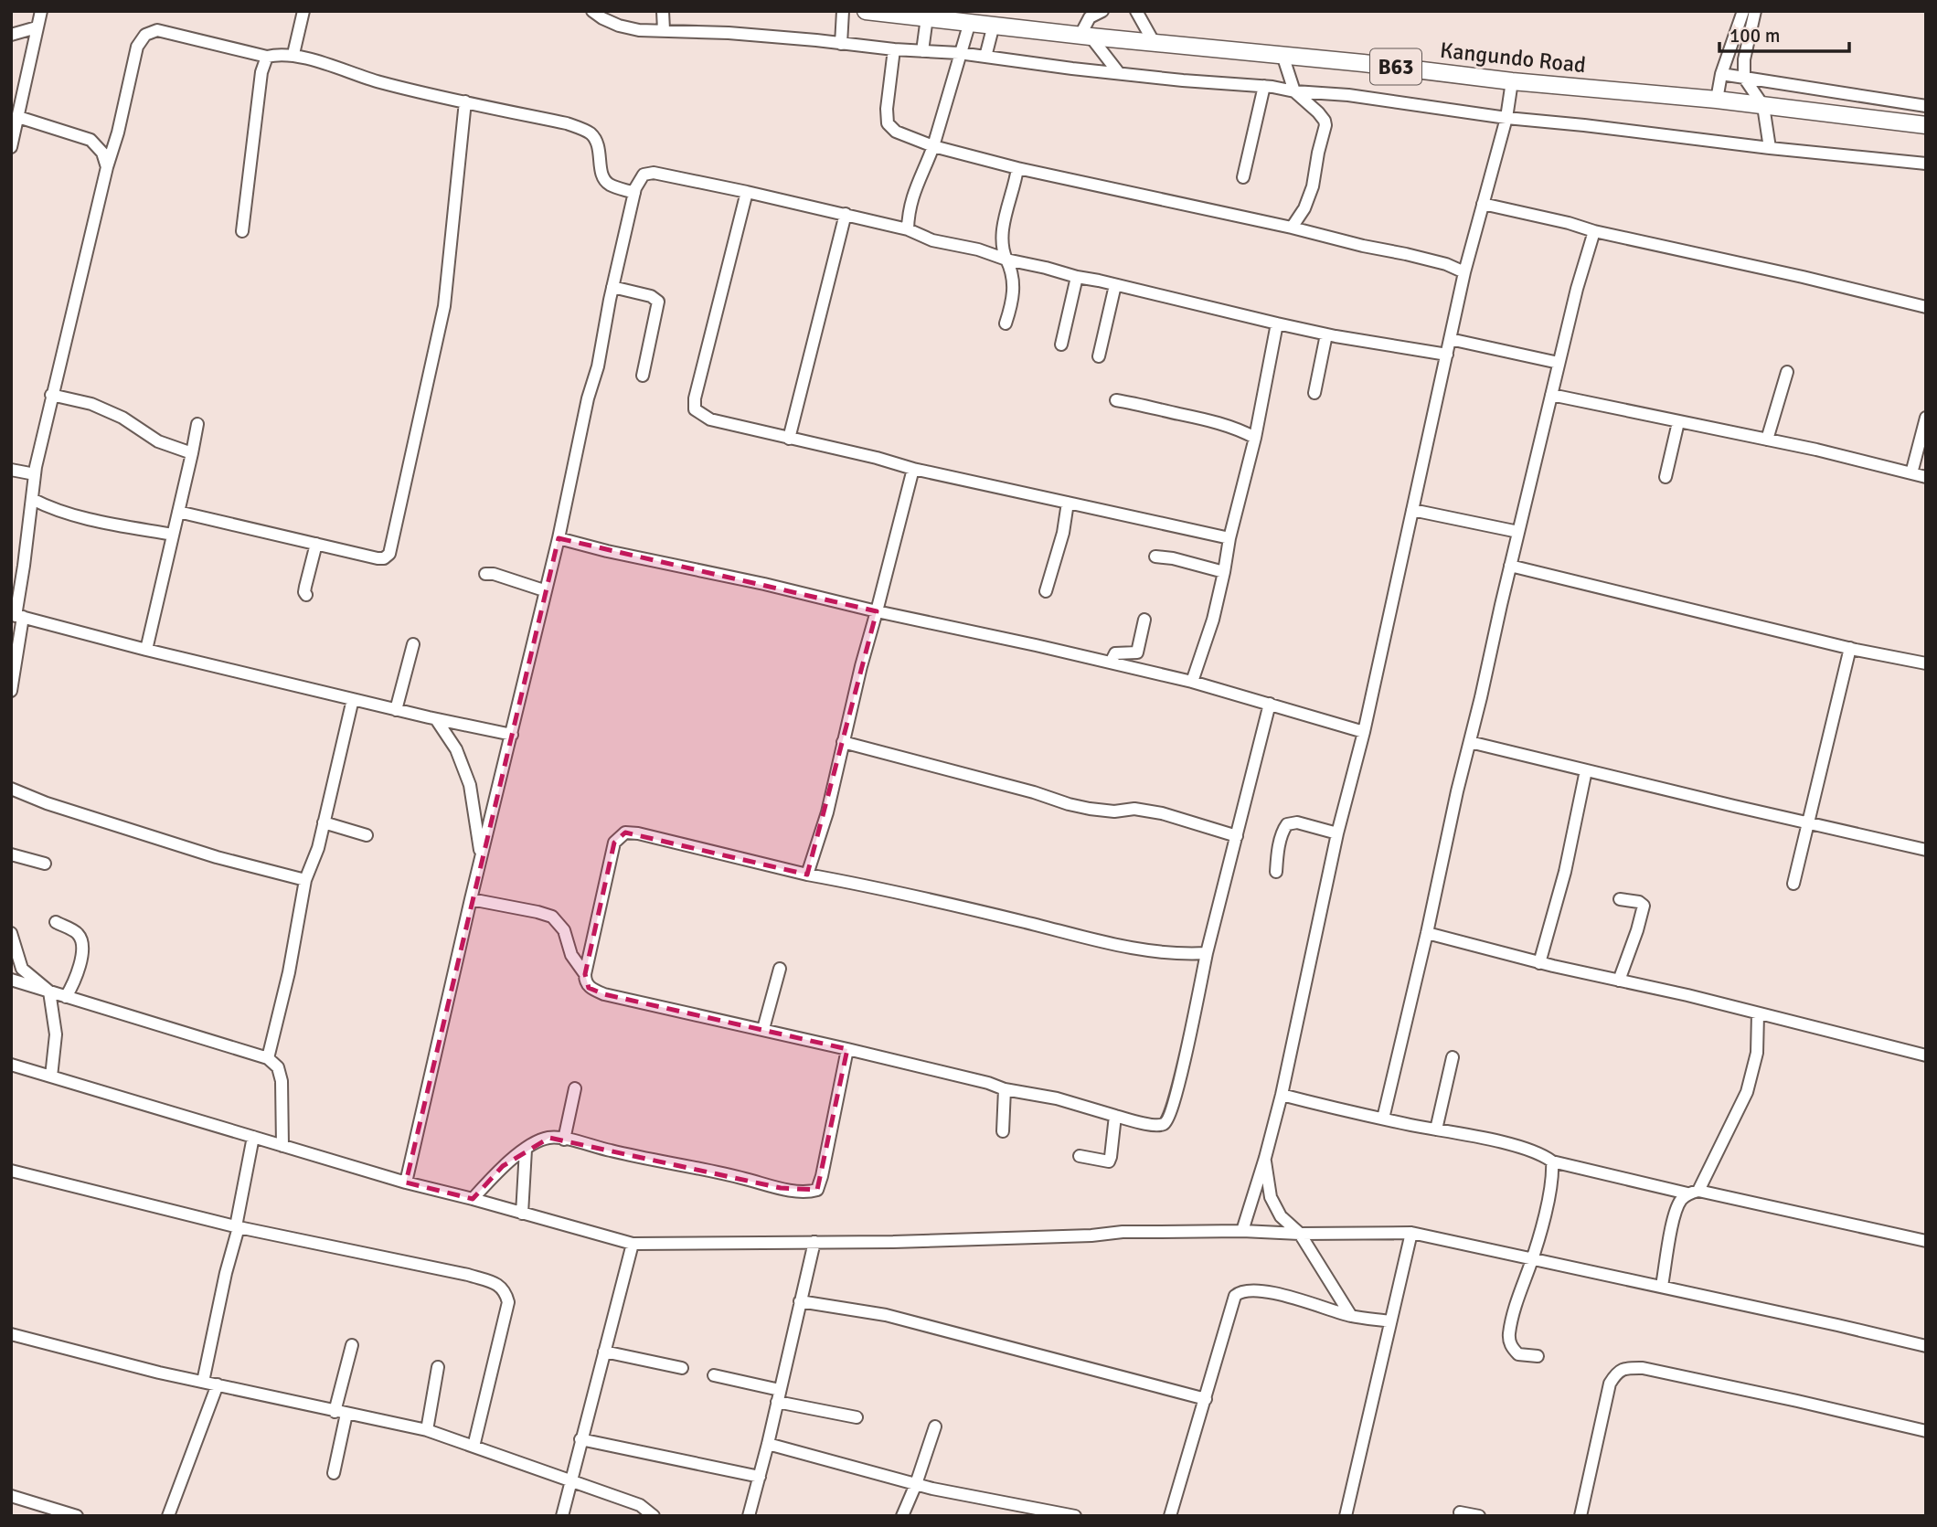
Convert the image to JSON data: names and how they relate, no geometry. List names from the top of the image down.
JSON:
{
  "streets": {
    "highway": ["Kangundo Road", "B63"]
  },
  "scale_bar": "100 m"
}
